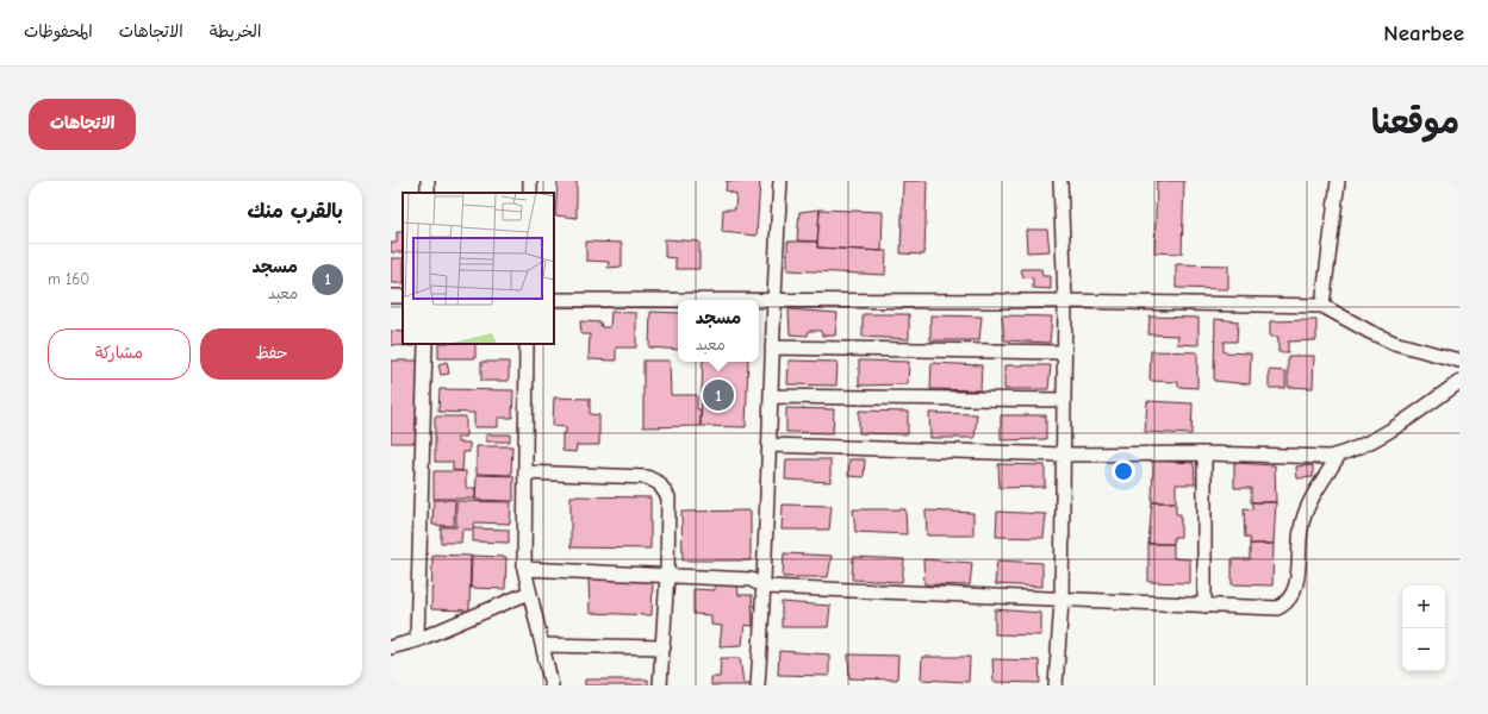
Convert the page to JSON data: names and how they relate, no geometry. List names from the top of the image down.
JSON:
{
  "page": {
    "header": "Nearbee",
    "nav": ["الخريطة", "الاتجاهات", "المحفوظات"],
    "title": "موقعنا",
    "buttons": [
      "الاتجاهات",
      ["حفظ", "مشاركة"]
    ],
    "heading": "بالقرب منك",
    "list": [
      {
        "mark": "1",
        "name": "مسجد",
        "note": "معبد",
        "value": "160 m"
      }
    ],
    "popup": ["مسجد", "معبد"],
    "pins": "1",
    "map_buttons": ["+", "−"]
  }
}
